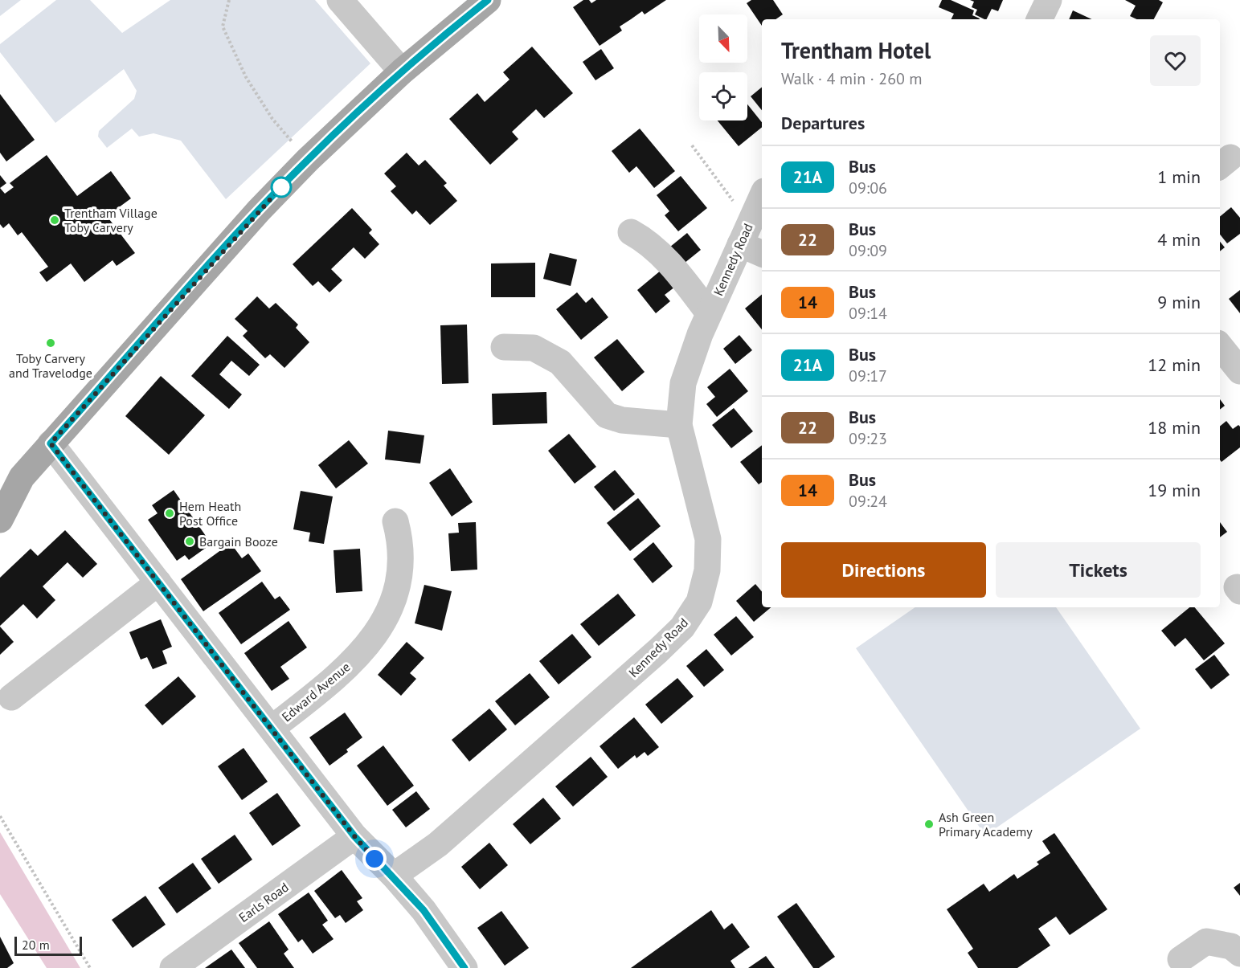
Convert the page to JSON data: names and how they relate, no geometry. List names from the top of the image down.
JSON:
{
  "streets": {
    "street": ["Kennedy Road", "Edward Avenue", "Earls Road"]
  },
  "places": [
    "Trentham Village Toby Carvery",
    "Toby Carvery and Travelodge",
    "Hem Heath Post Office",
    "Bargain Booze",
    "Ash Green Primary Academy"
  ],
  "lines": ["bus line 21A"],
  "scale_bar": "20 m",
  "north": "bottom right",
  "page": {
    "heading": [
      ["Trentham Hotel", "Walk · 4 min · 260 m"],
      "Departures"
    ],
    "list": [
      {
        "mark": "21A",
        "name": "Bus",
        "note": "09:06",
        "value": "1 min"
      },
      {
        "mark": "22",
        "name": "Bus",
        "note": "09:09",
        "value": "4 min"
      },
      {
        "mark": "14",
        "name": "Bus",
        "note": "09:14",
        "value": "9 min"
      },
      {
        "mark": "21A",
        "name": "Bus",
        "note": "09:17",
        "value": "12 min"
      },
      {
        "mark": "22",
        "name": "Bus",
        "note": "09:23",
        "value": "18 min"
      },
      {
        "mark": "14",
        "name": "Bus",
        "note": "09:24",
        "value": "19 min"
      }
    ],
    "buttons": ["Directions", "Tickets"],
    "scale": "20 m"
  }
}
